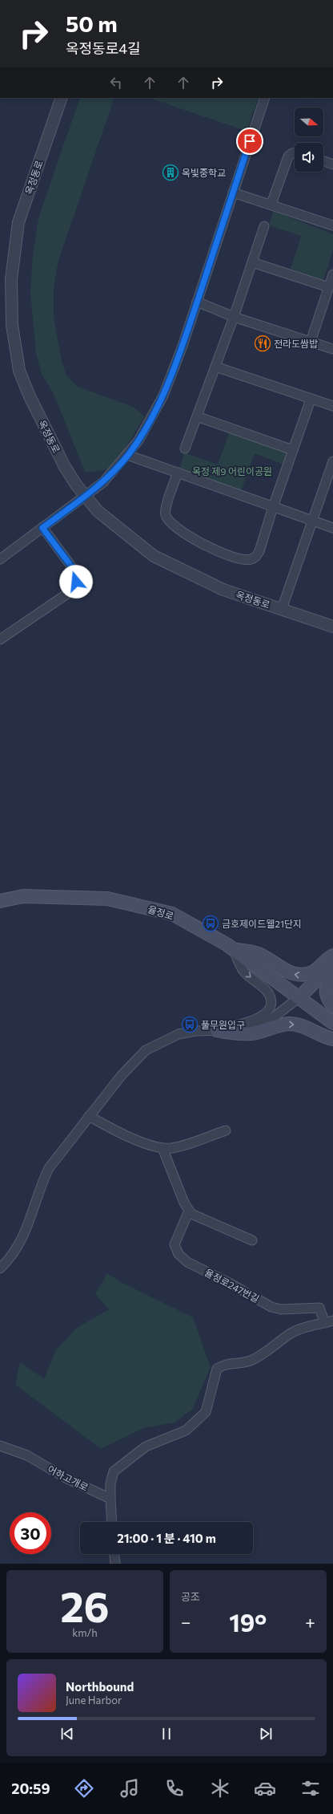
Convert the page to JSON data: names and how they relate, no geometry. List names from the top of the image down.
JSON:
{
  "streets": {
    "main road": ["율정로"],
    "street": ["옥정동로", "율정로247번길", "어하고개로"]
  },
  "crossings": [
    ["율정로247번길", "어하고개로"]
  ],
  "parks": ["옥정 제9 어린이공원"],
  "places": {
    "building": ["옥빛중학교"],
    "restaurant": ["전라도쌈밥"],
    "bus stop": ["금호제이드웰21단지", "풀무원입구"]
  },
  "north": "right",
  "page": {
    "turn": ["50 m", "옥정동로4길"],
    "limit": "30",
    "trip": "21:00 · 1 분 · 410 m",
    "tile": [
      ["26", "km/h"],
      "공조"
    ],
    "heat": ["−", "19°", "+"],
    "song": ["Northbound", "June Harbor"],
    "tabs": "20:59"
  }
}
